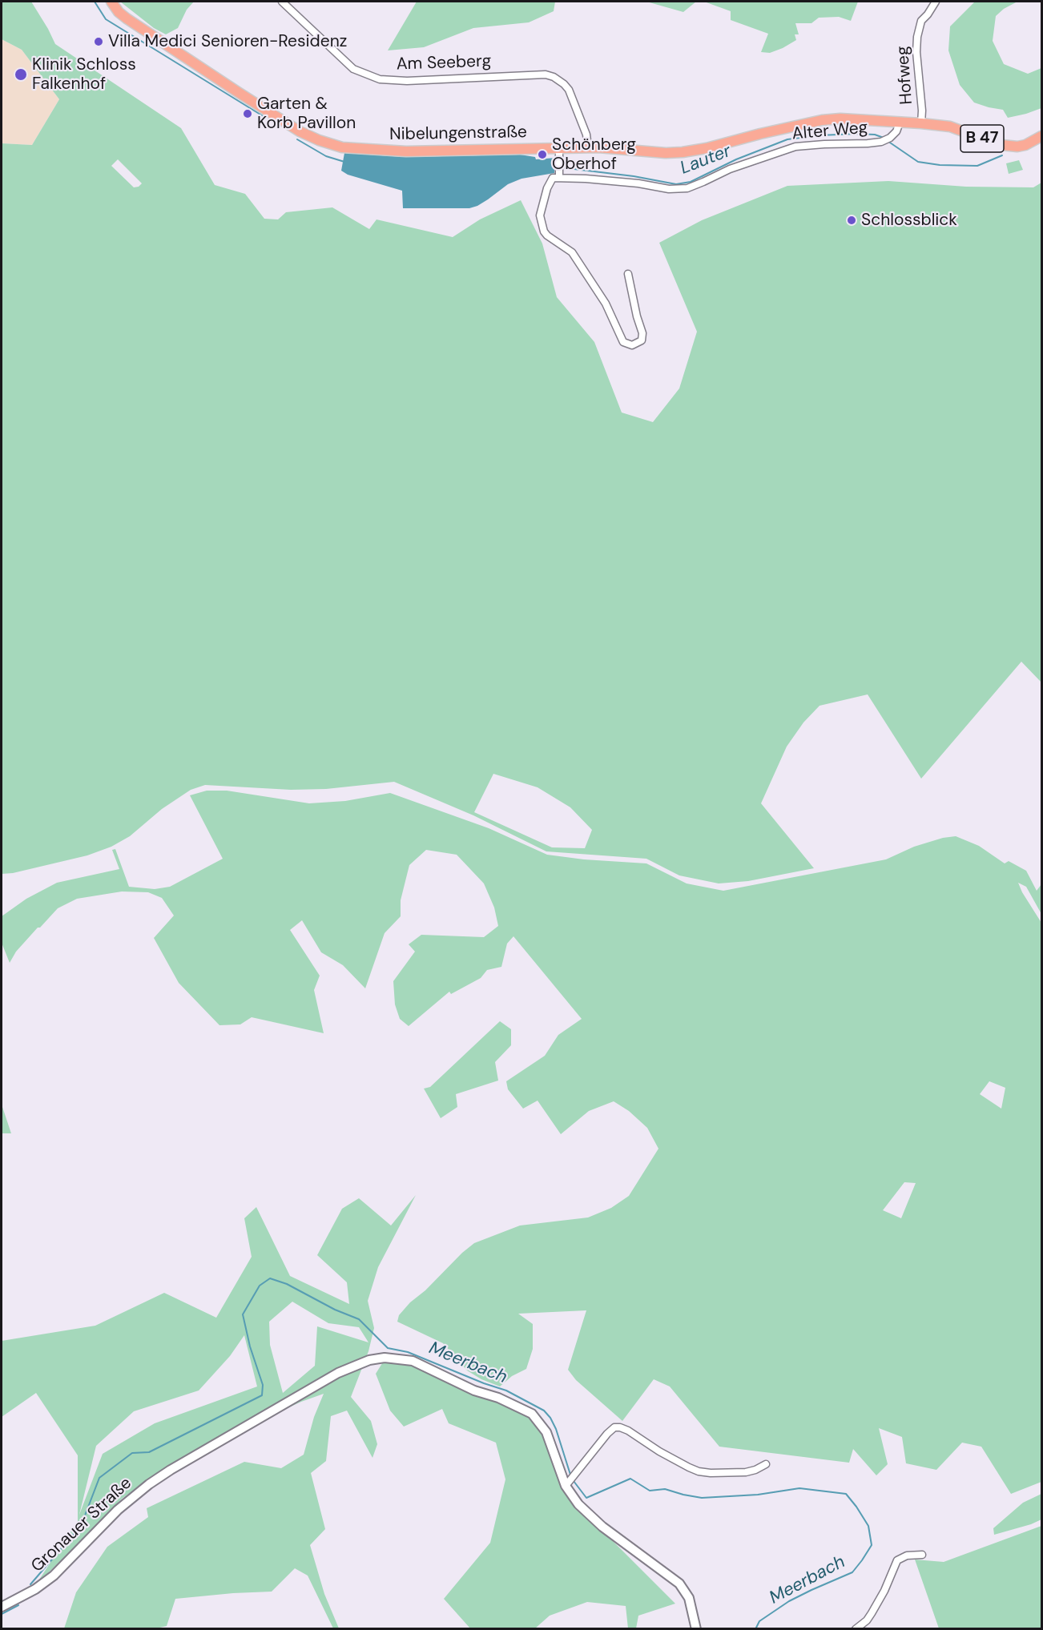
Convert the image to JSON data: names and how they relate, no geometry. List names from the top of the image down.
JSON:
{
  "streets": {
    "main road": ["Nibelungenstraße", "B 47"],
    "street": [
      "Am Seeberg",
      "Hofweg",
      "Alter Weg",
      "Gronauer Straße"
    ]
  },
  "crossings": [
    ["Am Seeberg", "Nibelungenstraße"],
    ["Hofweg", "Nibelungenstraße"],
    ["Alter Weg", "Nibelungenstraße"]
  ],
  "water": ["Lauter", "Meerbach"],
  "places": [
    "Villa Medici Senioren-Residenz",
    "Klinik Schloss Falkenhof",
    "Garten & Korb Pavillon",
    "Schönberg Oberhof",
    "Schlossblick"
  ]
}
